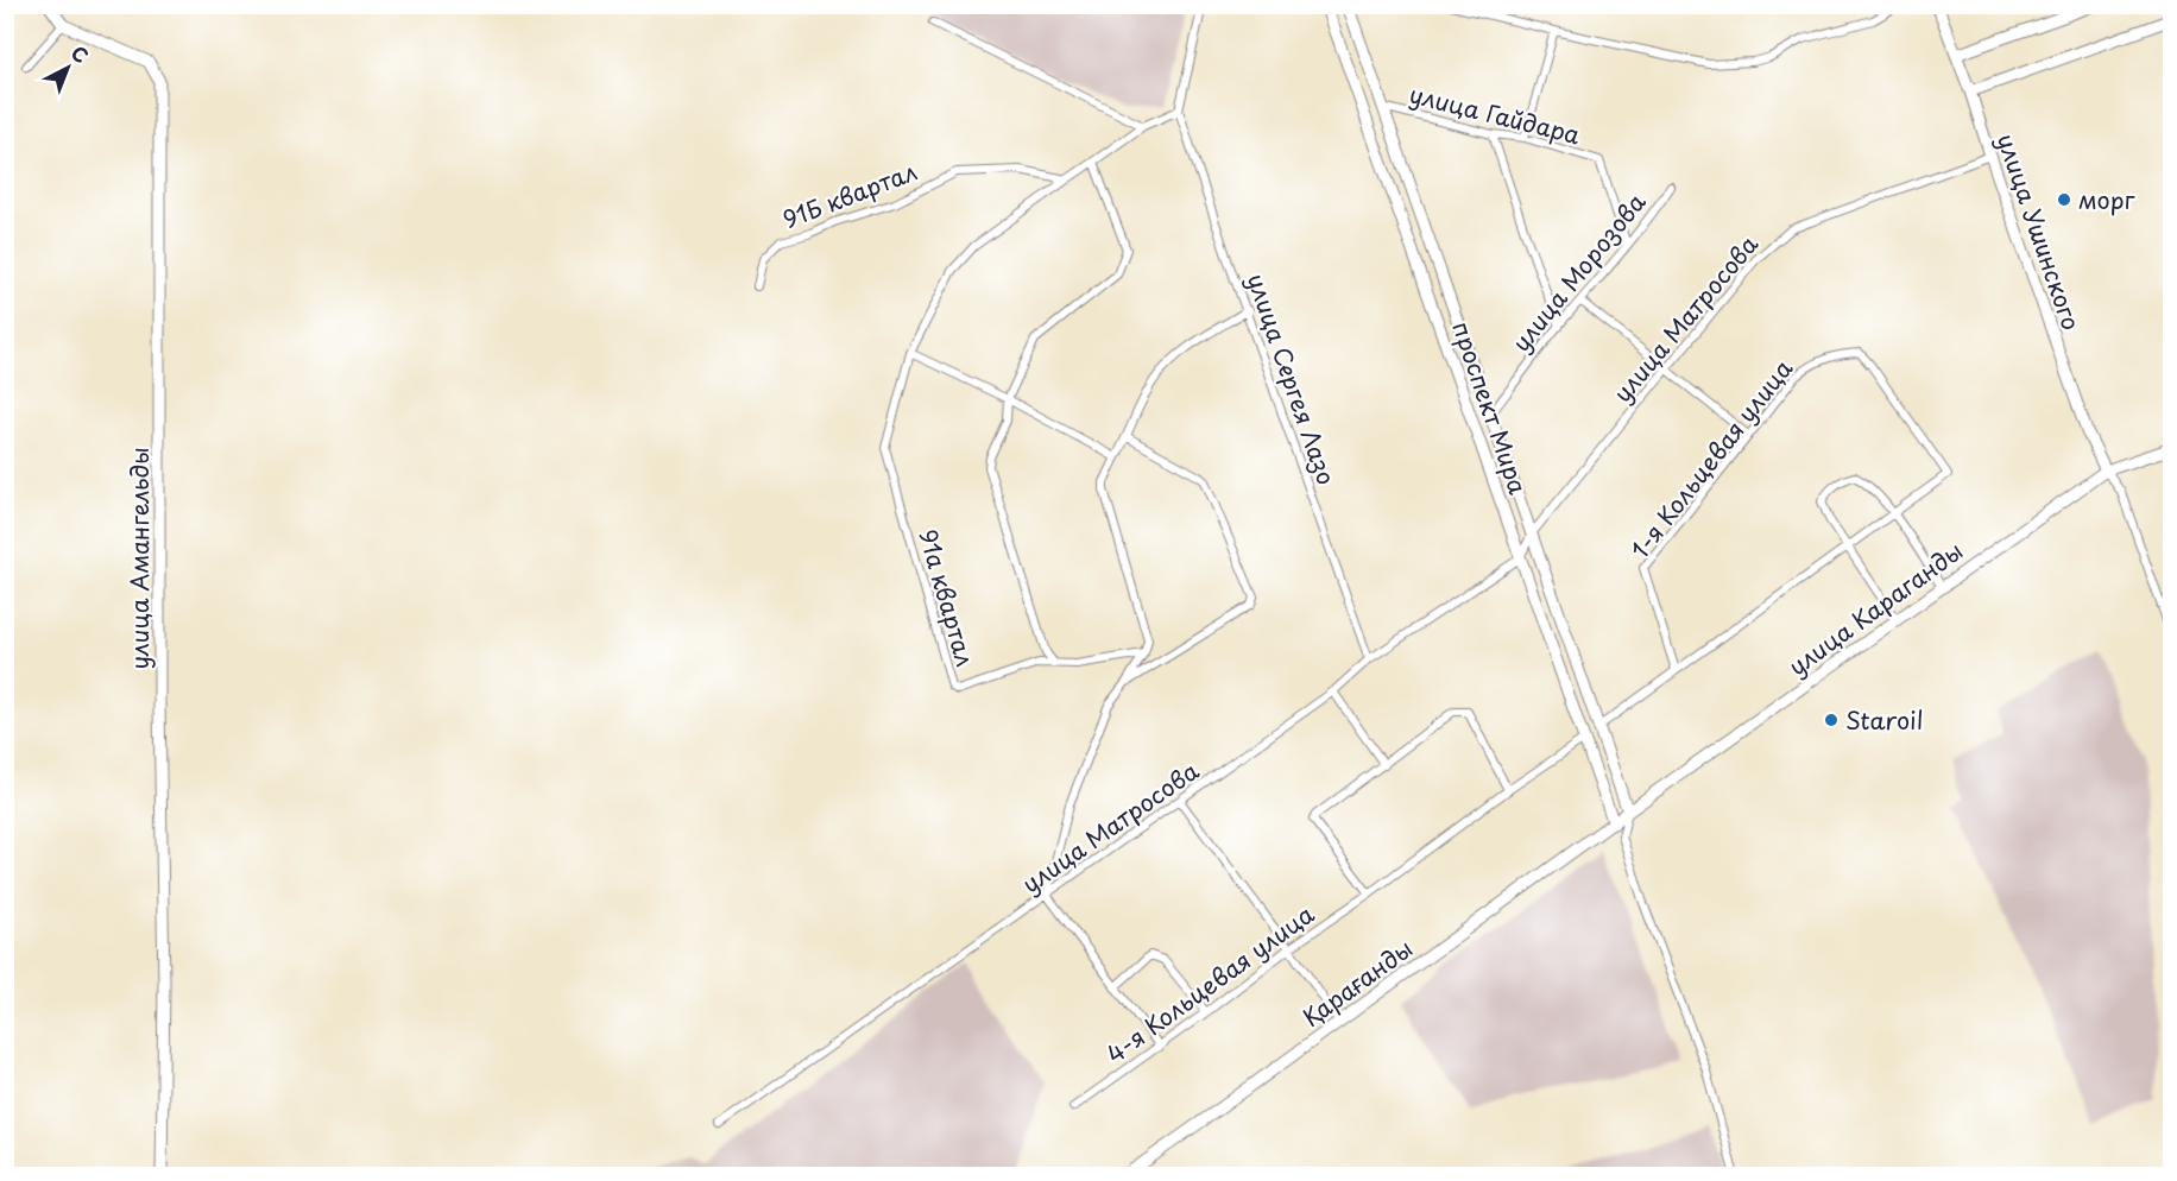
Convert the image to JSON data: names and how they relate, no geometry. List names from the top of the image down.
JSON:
{
  "streets": {
    "main road": [
      "улица Ушинского",
      "проспект Мира",
      "улица Амангельды",
      "улица Караганды",
      "Қарағанды"
    ],
    "street": [
      "улица Гайдара",
      "91Б квартал",
      "улица Морозова",
      "улица Матросова",
      "улица Сергея Лазо",
      "1-я Кольцевая улица",
      "91а квартал",
      "4-я Кольцевая улица"
    ]
  },
  "crossings": [
    ["улица Гайдара", "улица Морозова"],
    ["улица Гайдара", "проспект Мира"],
    ["улица Ушинского", "улица Матросова"],
    ["улица Ушинского", "улица Караганды"],
    ["улица Морозова", "проспект Мира"],
    ["улица Матросова", "улица Сергея Лазо"],
    ["улица Матросова", "проспект Мира"],
    ["проспект Мира", "1-я Кольцевая улица"],
    ["проспект Мира", "улица Караганды"],
    ["проспект Мира", "Қарағанды"],
    ["проспект Мира", "4-я Кольцевая улица"],
    ["улица Караганды", "Қарағанды"]
  ],
  "places": ["морг", "Staroil"],
  "north": "top right"
}
